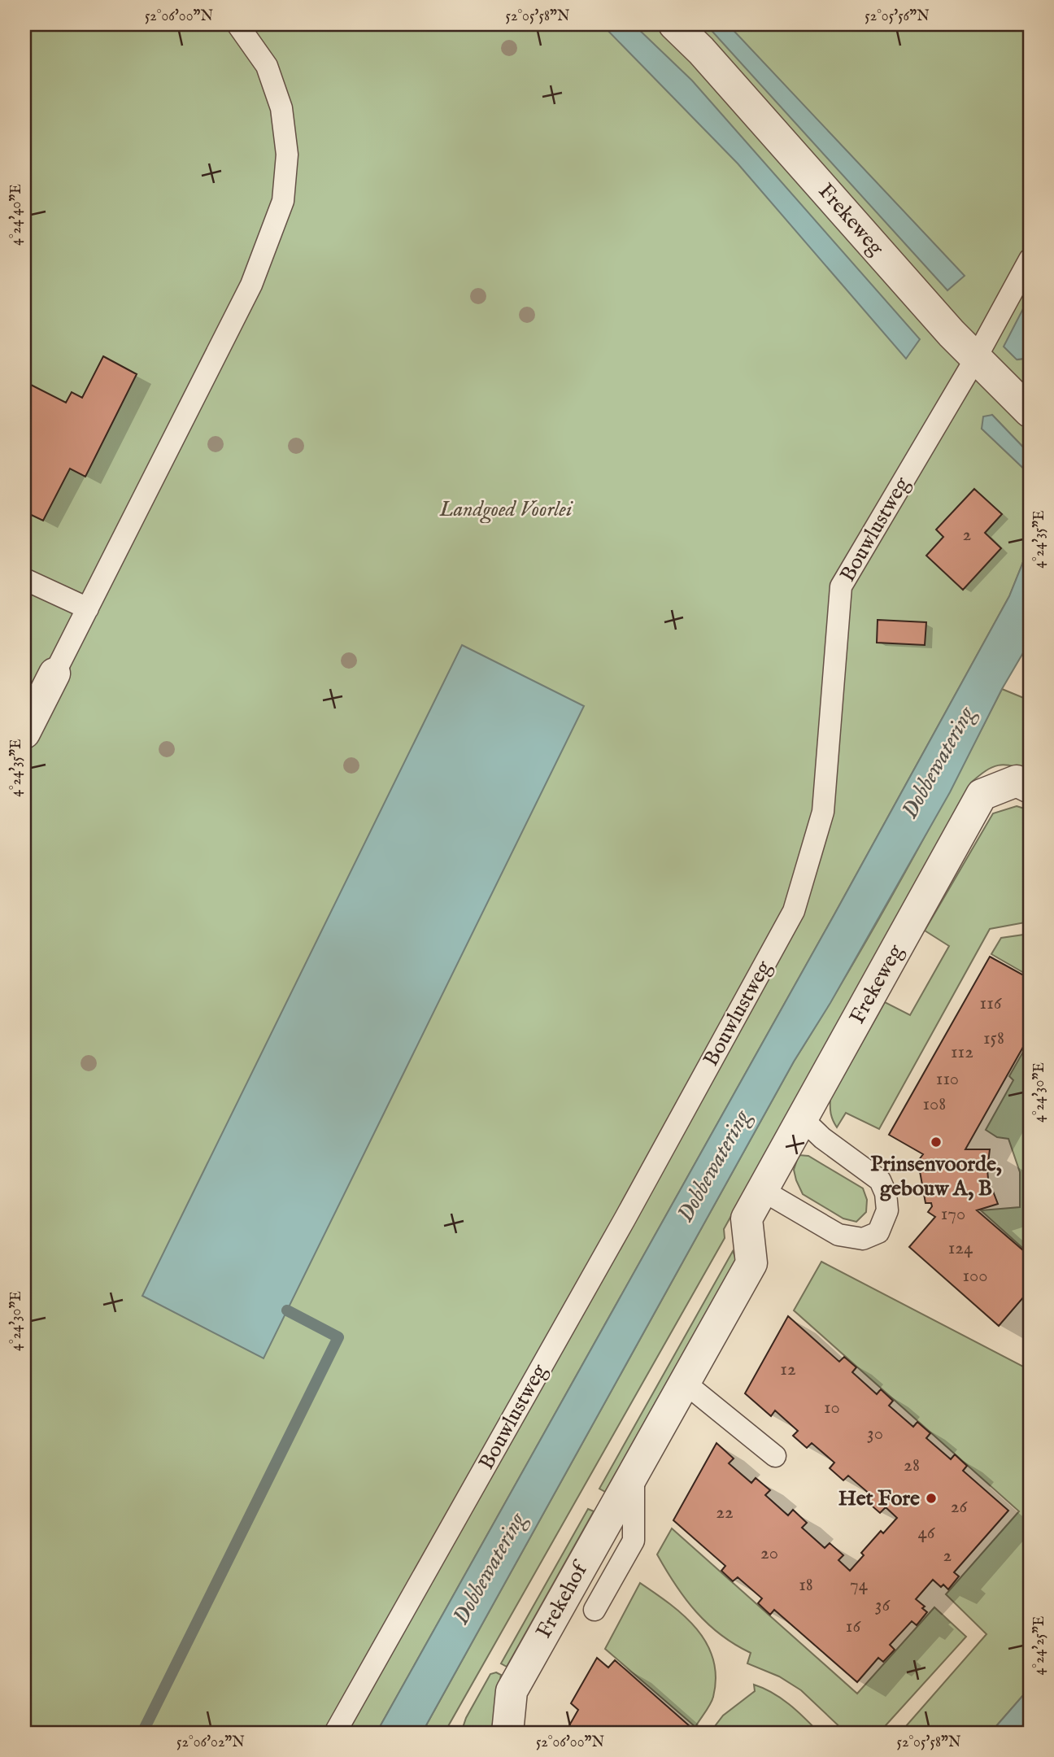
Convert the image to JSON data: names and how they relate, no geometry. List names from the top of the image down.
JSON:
{
  "streets": {
    "street": ["Frekeweg", "Frekehof"],
    "lane": ["Bouwlustweg"]
  },
  "crossings": [
    ["Frekeweg", "Bouwlustweg"],
    ["Frekeweg", "Frekehof"]
  ],
  "water": ["Dobbewatering"],
  "parks": ["Landgoed Voorlei"],
  "places": ["Prinsenvoorde, gebouw A, B", "Het Fore"],
  "house_numbers": [
    "2",
    "116",
    "158",
    "112",
    "110",
    "108",
    "170",
    "124",
    "100",
    "12",
    "10",
    "30",
    "28",
    "26",
    "22",
    "46",
    "20",
    "2",
    "18",
    "74",
    "36",
    "16"
  ],
  "coordinates": [
    "52°06'00\"N",
    "52°05'58\"N",
    "52°05'56\"N",
    "4°24'40\"E",
    "4°24'35\"E",
    "4°24'30\"E",
    "4°24'25\"E",
    "52°06'02\"N"
  ]
}
